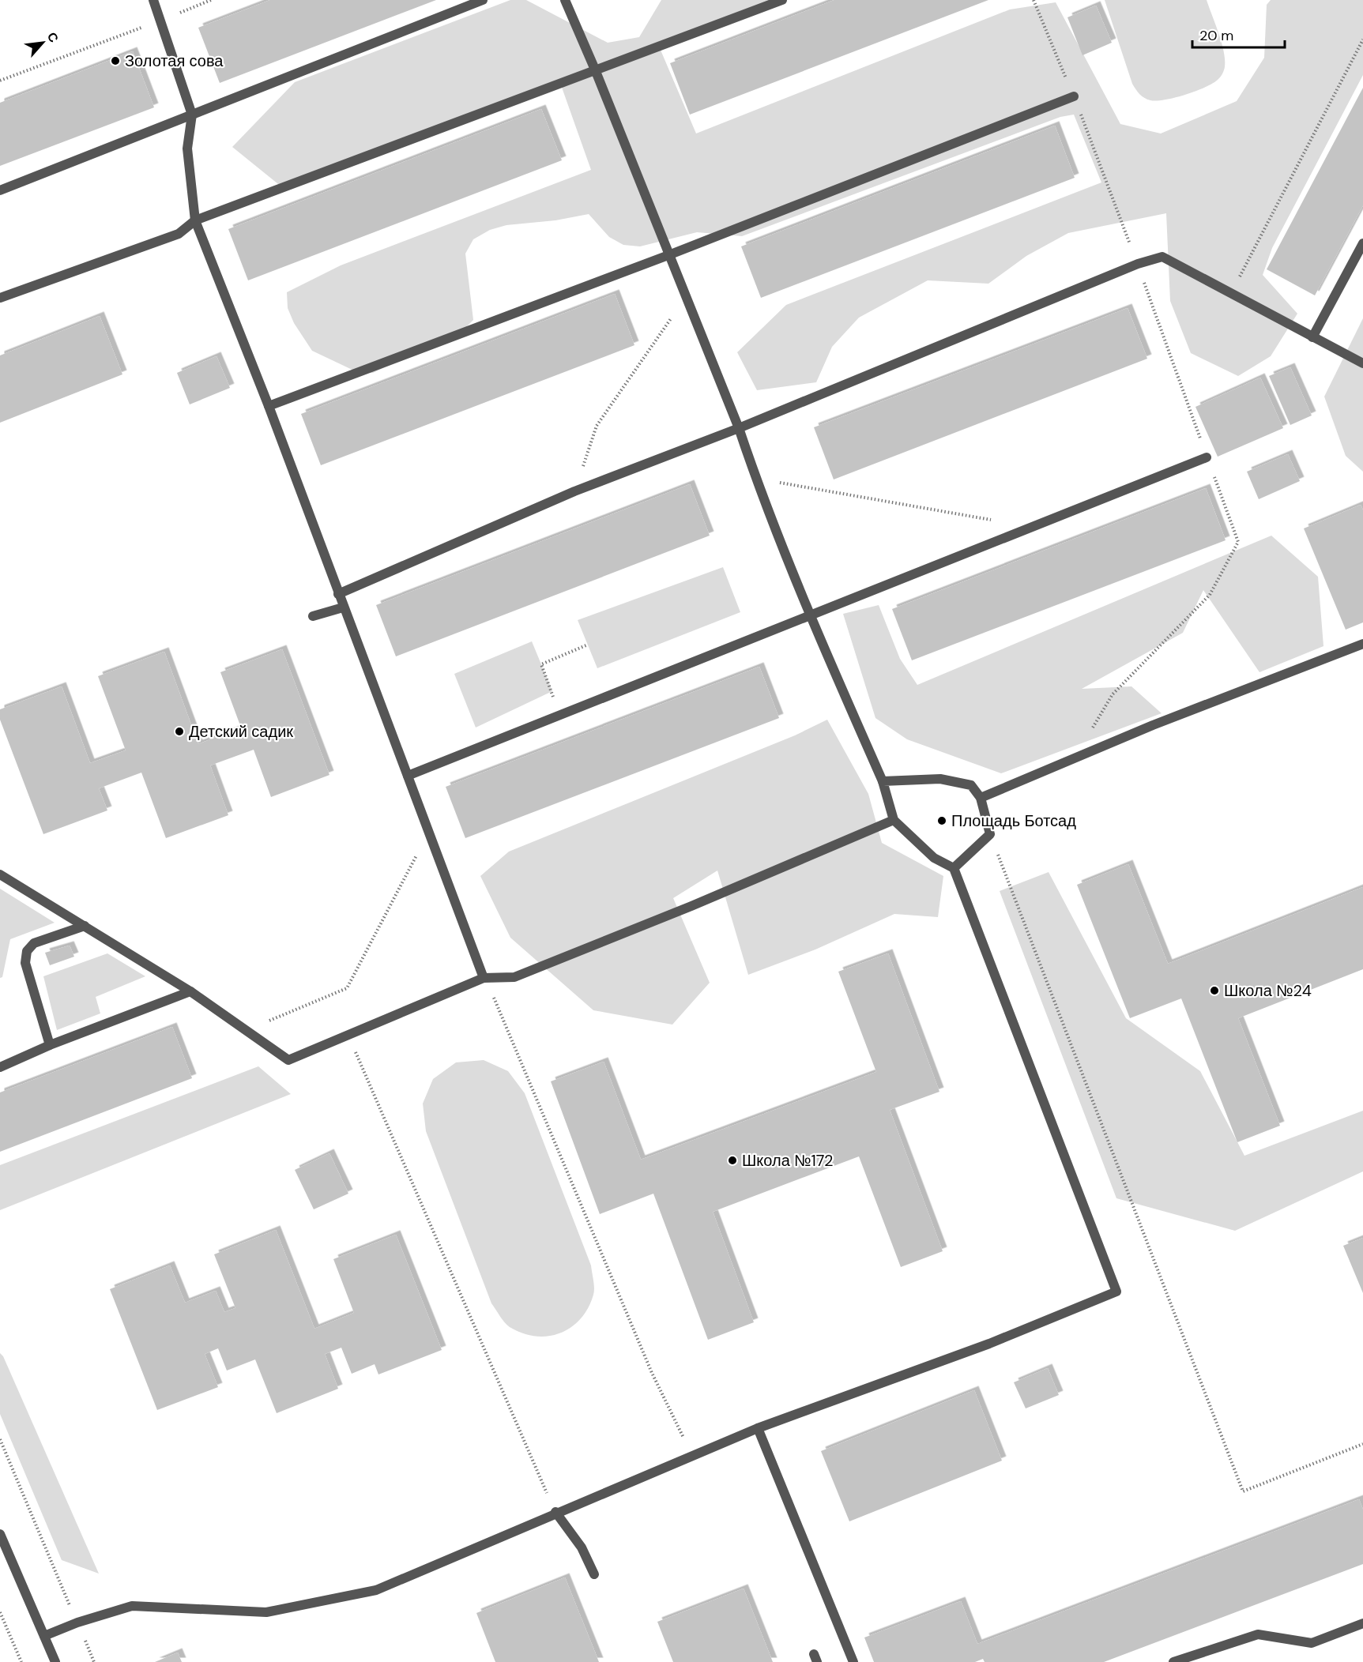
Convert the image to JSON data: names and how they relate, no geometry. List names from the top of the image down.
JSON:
{
  "places": [
    "Золотая сова",
    "Детский садик",
    "Площадь Ботсад",
    "Школа №24",
    "Школа №172"
  ],
  "scale_bar": "20 m",
  "north": "top right"
}
